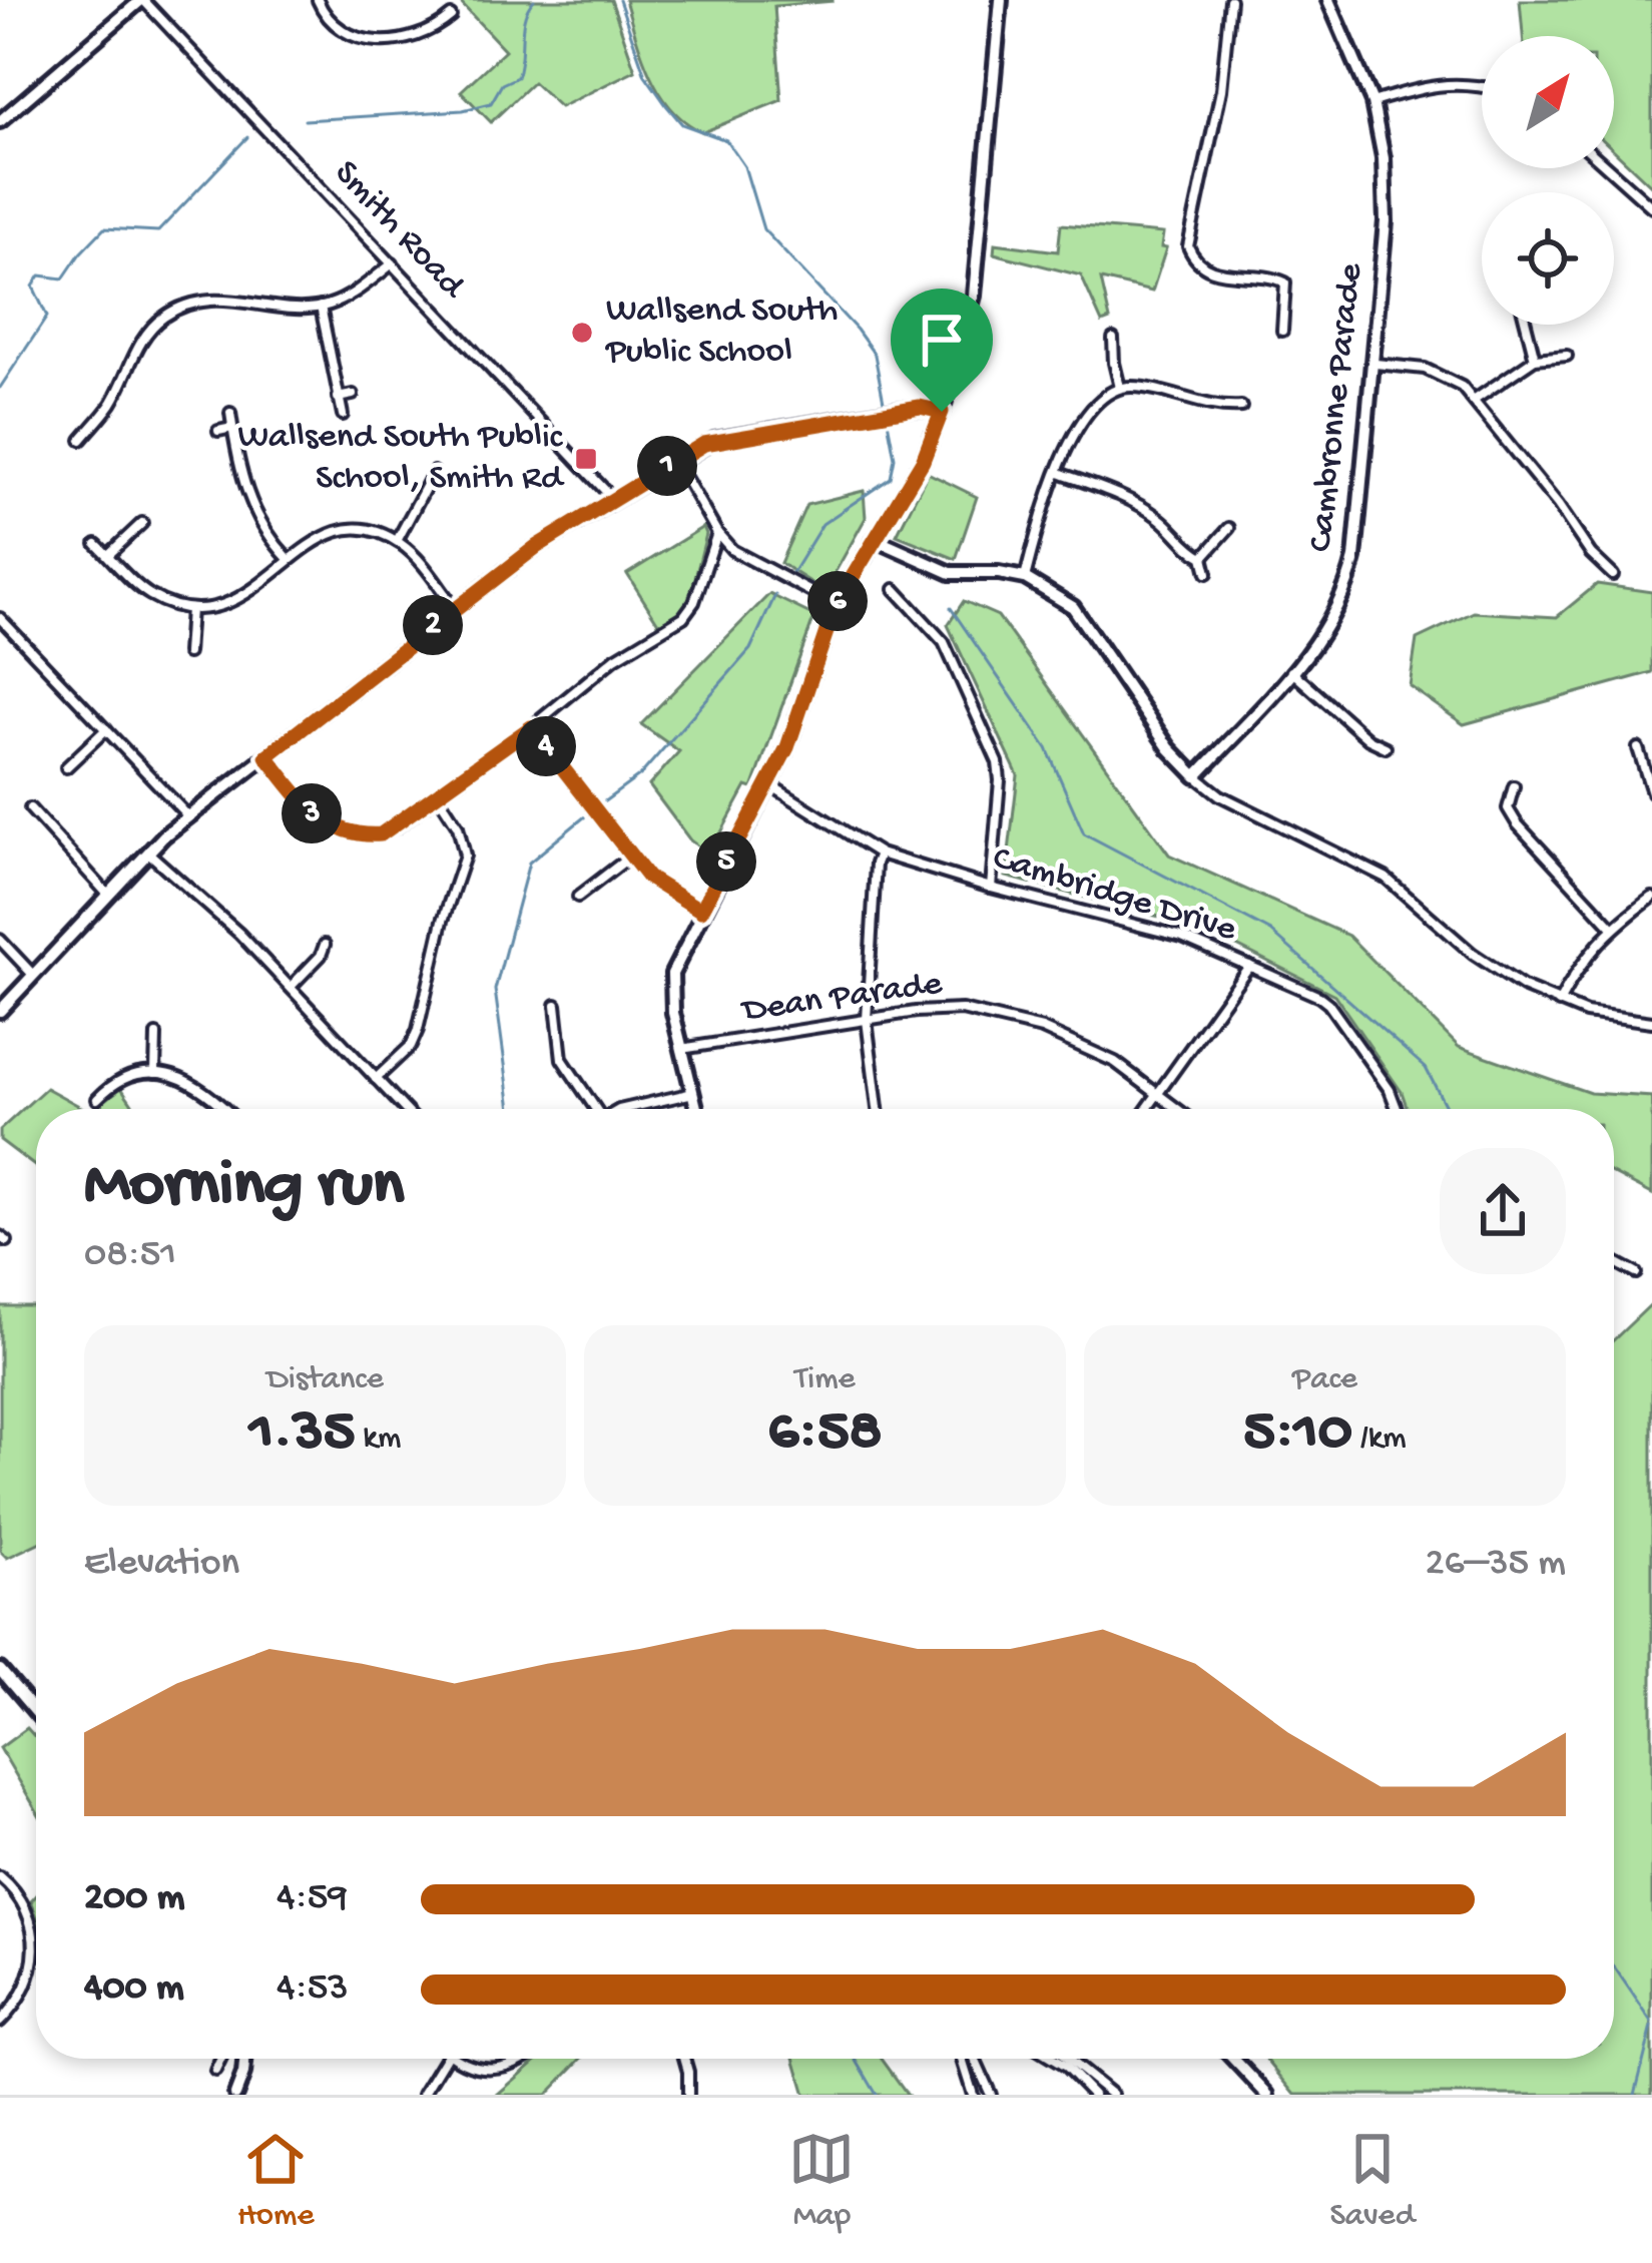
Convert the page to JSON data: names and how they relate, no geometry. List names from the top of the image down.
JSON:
{
  "streets": {
    "street": [
      "Smith Road",
      "Cambronne Parade",
      "Cambridge Drive",
      "Dean Parade"
    ]
  },
  "places": {
    "other": ["Wallsend South Public School"],
    "transit": ["Wallsend South Public School, Smith Rd"]
  },
  "north": "top right",
  "page": {
    "pins": [
      "1",
      "6",
      "2",
      "4",
      "3",
      "5"
    ],
    "heading": ["Morning run", "08:51"],
    "stats": [
      ["Distance", "1.35 km"],
      ["Time", "6:58"],
      ["Pace", "5:10 /km"]
    ],
    "chart": ["Elevation", "26–35 m"],
    "list": [
      {
        "name": "200 m",
        "note": "4:59"
      },
      {
        "name": "400 m",
        "note": "4:53"
      }
    ],
    "tabs": ["Home", "Map", "Saved"]
  }
}
